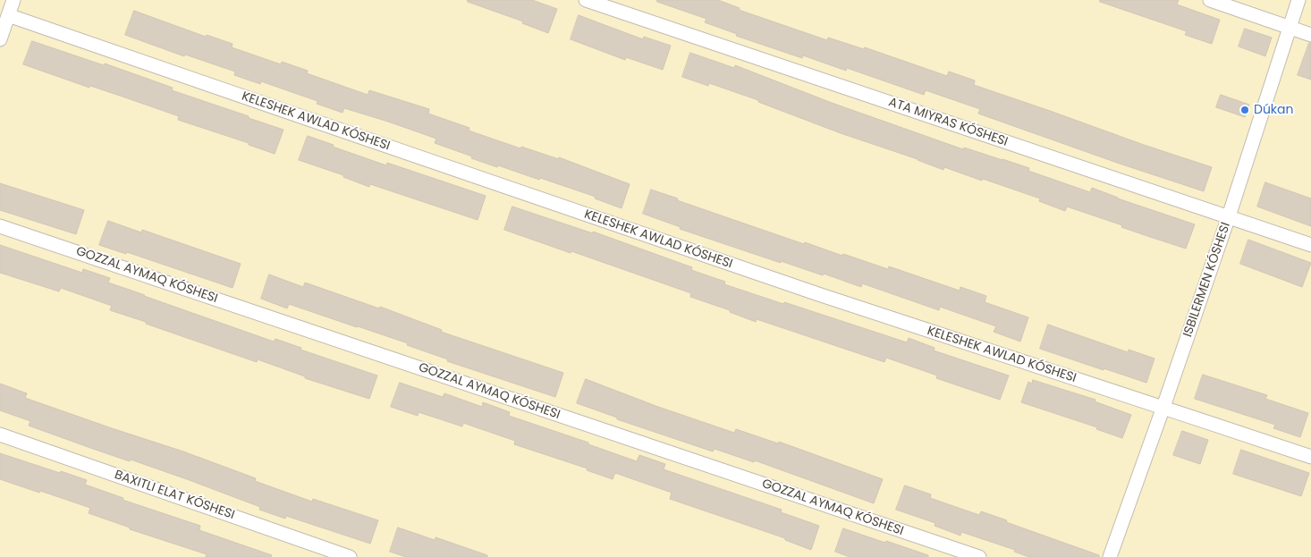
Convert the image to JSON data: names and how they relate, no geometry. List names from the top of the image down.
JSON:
{
  "streets": {
    "street": [
      "KELESHEK AWLAD KÓSHESI",
      "ATA MIYRAS KÓSHESI",
      "GOZZAL AYMAQ KÓSHESI",
      "ISBILERMEN KÓSHESI"
    ]
  },
  "crossings": [
    ["KELESHEK AWLAD KÓSHESI", "ISBILERMEN KÓSHESI"],
    ["ATA MIYRAS KÓSHESI", "ISBILERMEN KÓSHESI"]
  ],
  "places": ["Dúkan"]
}
